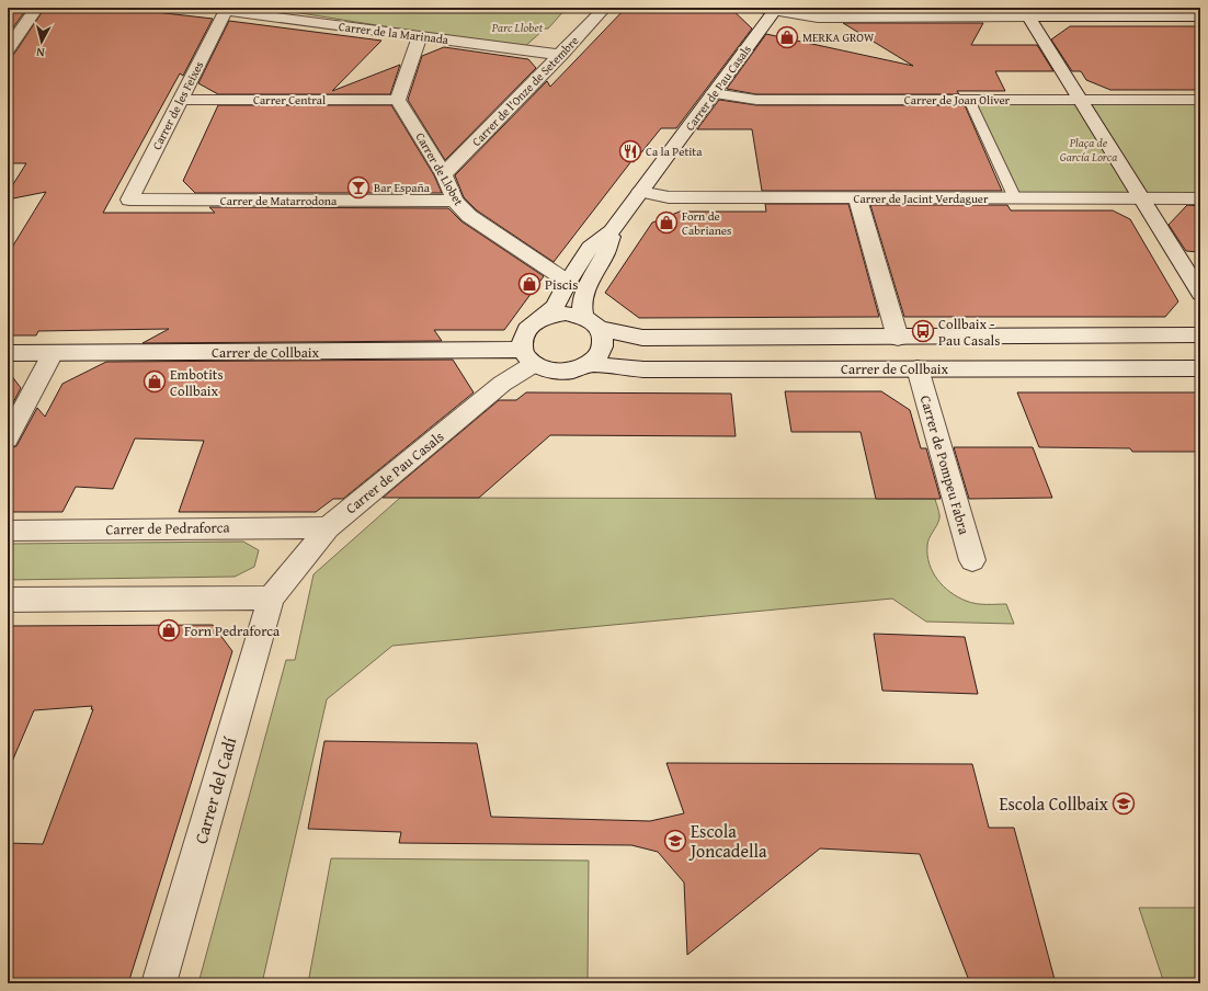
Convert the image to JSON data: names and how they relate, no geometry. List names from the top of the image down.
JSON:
{
  "streets": {
    "street": [
      "Carrer de la Marinada",
      "Carrer de Pau Casals",
      "Carrer de l'Onze de Setembre",
      "Carrer Central",
      "Carrer de Joan Oliver",
      "Carrer de les Feixes",
      "Carrer de Llobet",
      "Carrer de Jacint Verdaguer",
      "Carrer de Matarrodona",
      "Carrer de Collbaix",
      "Carrer de Pompeu Fabra",
      "Carrer de Pedraforca",
      "Carrer del Cadí"
    ]
  },
  "crossings": [
    ["Carrer de la Marinada", "Carrer de l'Onze de Setembre"],
    ["Carrer de la Marinada", "Carrer de les Feixes"],
    ["Carrer de Pau Casals", "Carrer de Joan Oliver"],
    ["Carrer de Pau Casals", "Carrer de Llobet"],
    ["Carrer de Pau Casals", "Carrer de Jacint Verdaguer"],
    ["Carrer de Pau Casals", "Carrer de Collbaix"],
    ["Carrer de Pau Casals", "Carrer de Pedraforca"],
    ["Carrer de Pau Casals", "Carrer del Cadí"],
    ["Carrer de l'Onze de Setembre", "Carrer de Llobet"],
    ["Carrer Central", "Carrer de les Feixes"],
    ["Carrer Central", "Carrer de Llobet"],
    ["Carrer de les Feixes", "Carrer de Matarrodona"],
    ["Carrer de Llobet", "Carrer de Matarrodona"],
    ["Carrer de Collbaix", "Carrer de Pompeu Fabra"]
  ],
  "parks": ["Parc Llobet", "Plaça de García Lorca"],
  "places": {
    "shop": [
      "MERKA GROW",
      "Forn de Cabrianes",
      "Piscis",
      "Embotits Collbaix",
      "Forn Pedraforca"
    ],
    "restaurant": ["Ca la Petita"],
    "bar": ["Bar España"],
    "bus stop": ["Collbaix - Pau Casals"],
    "school or university": ["Escola Collbaix", "Escola Joncadella"]
  },
  "north": "bottom"
}
